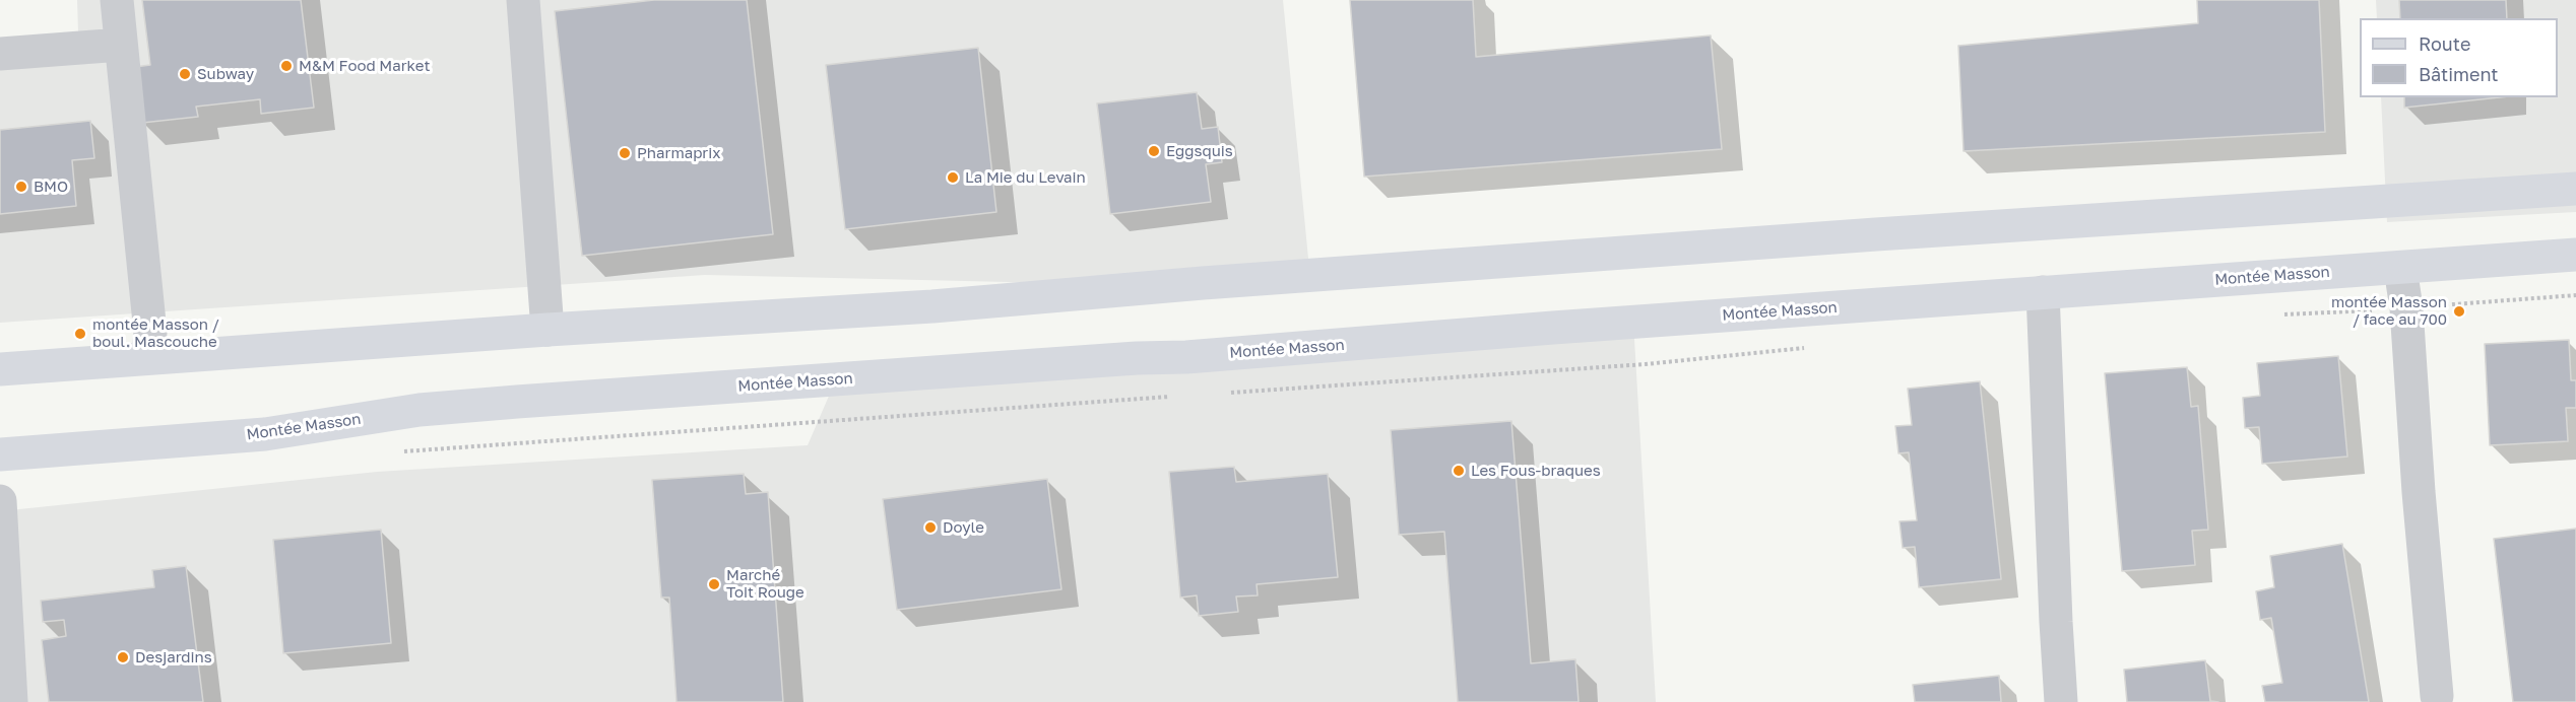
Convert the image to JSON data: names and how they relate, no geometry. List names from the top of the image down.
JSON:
{
  "streets": {
    "main road": ["Montée Masson"]
  },
  "places": [
    "M&M Food Market",
    "Subway",
    "Eggsquis",
    "Pharmaprix",
    "La Mie du Levain",
    "BMO",
    "montée Masson / face au 700",
    "montée Masson / boul. Mascouche",
    "Les Fous-braques",
    "Doyle",
    "Marché Toit Rouge",
    "Desjardins"
  ],
  "legend": ["Route", "Bâtiment"]
}
